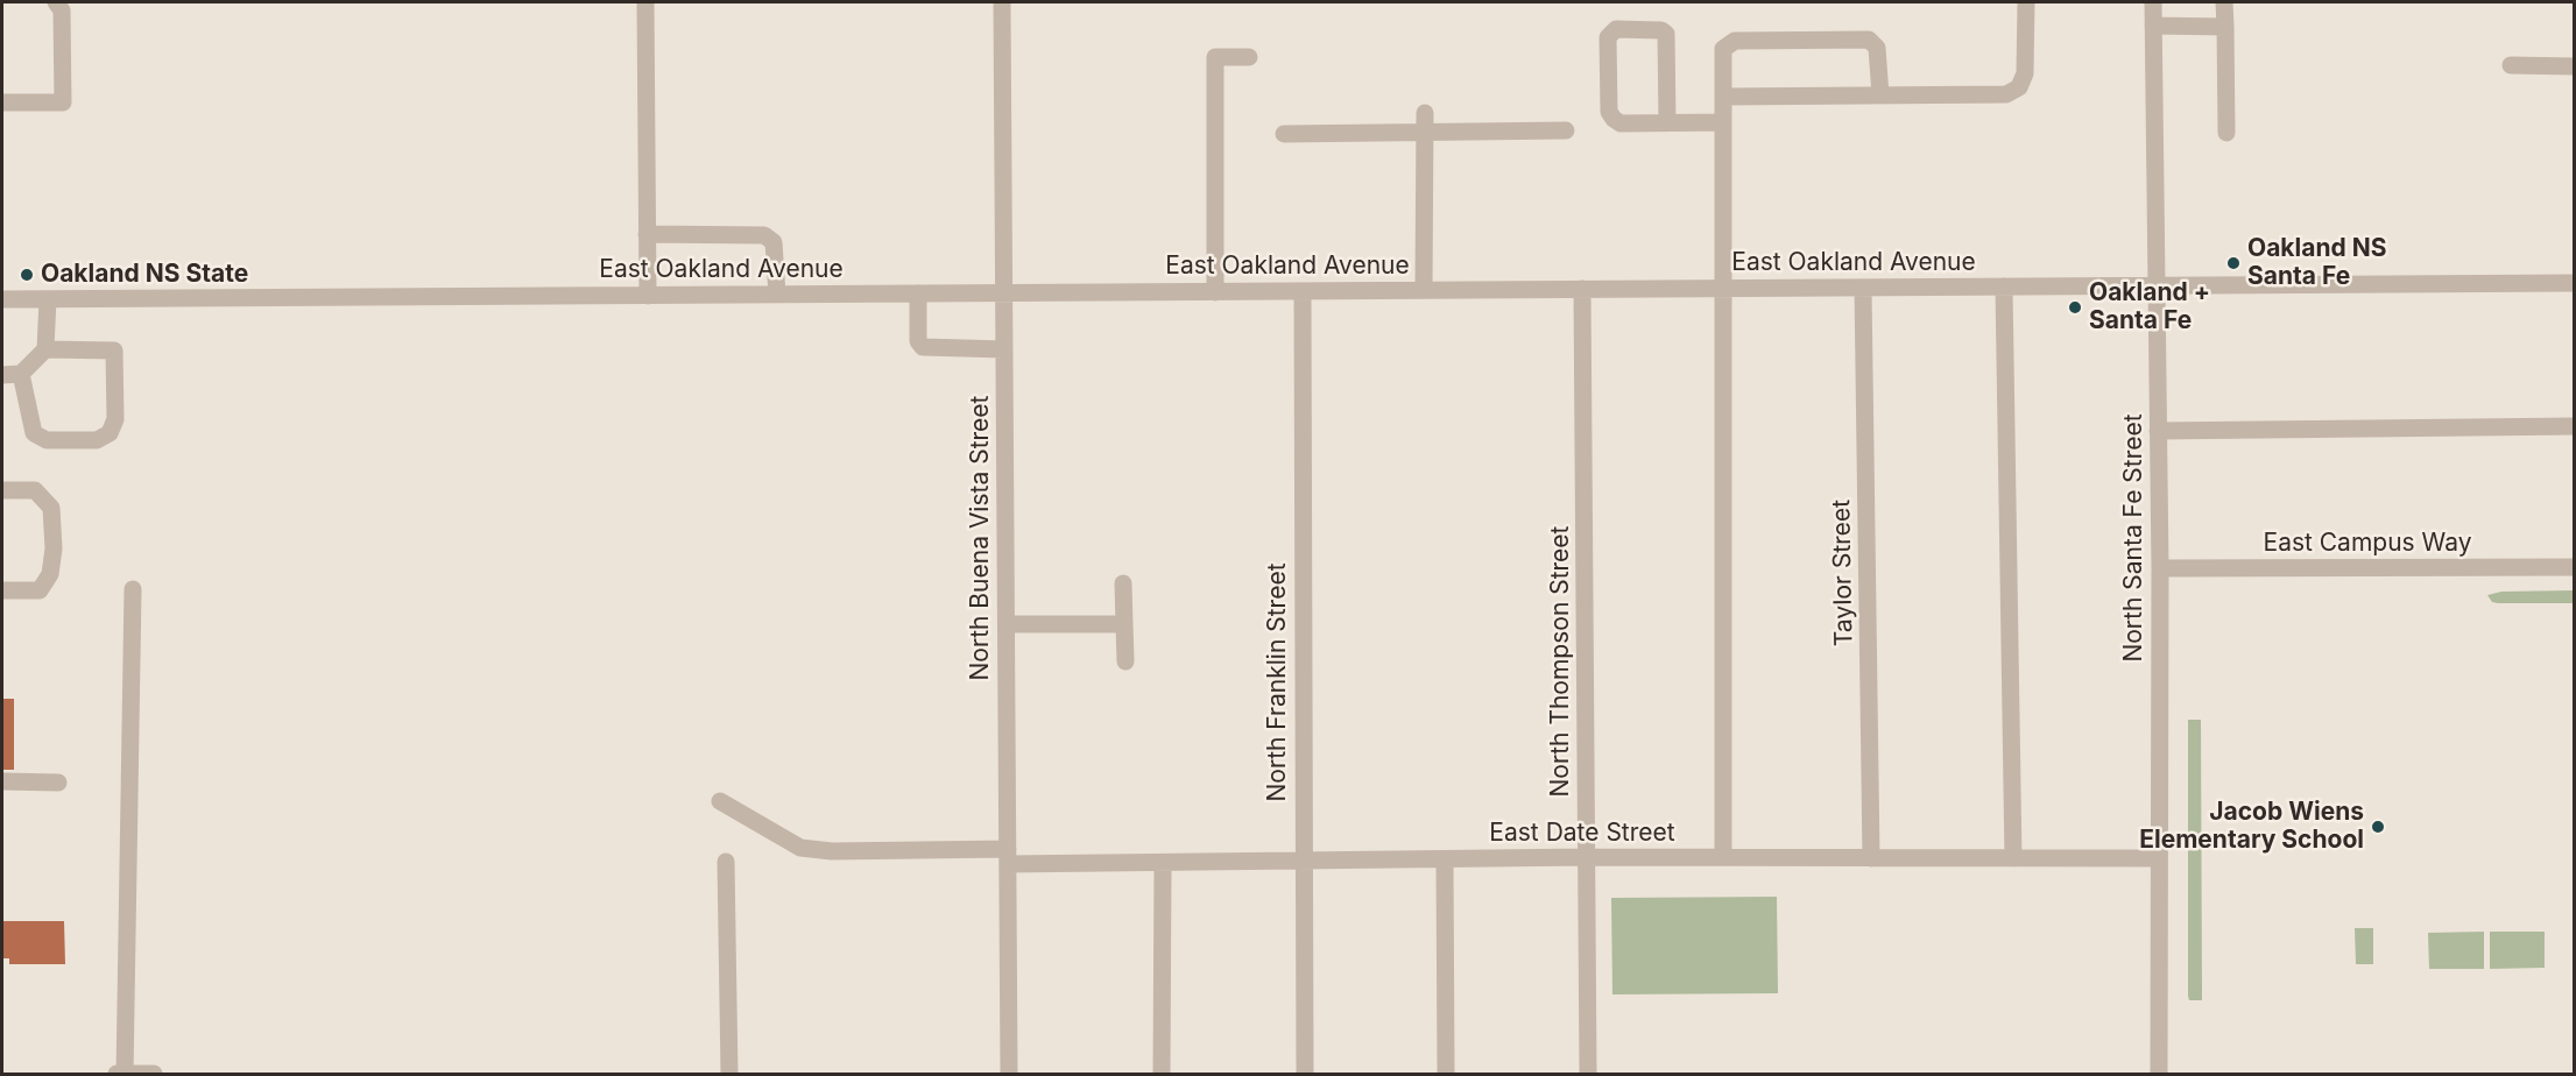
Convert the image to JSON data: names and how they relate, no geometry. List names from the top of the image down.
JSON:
{
  "streets": {
    "street": [
      "East Oakland Avenue",
      "North Buena Vista Street",
      "North Santa Fe Street",
      "East Campus Way",
      "Taylor Street",
      "North Thompson Street",
      "North Franklin Street",
      "East Date Street"
    ]
  },
  "crossings": [
    ["East Oakland Avenue", "North Buena Vista Street"],
    ["East Oakland Avenue", "North Santa Fe Street"],
    ["East Oakland Avenue", "Taylor Street"],
    ["East Oakland Avenue", "North Thompson Street"],
    ["East Oakland Avenue", "North Franklin Street"],
    ["North Buena Vista Street", "East Date Street"],
    ["North Santa Fe Street", "East Campus Way"],
    ["North Santa Fe Street", "East Date Street"],
    ["Taylor Street", "East Date Street"],
    ["North Thompson Street", "East Date Street"],
    ["North Franklin Street", "East Date Street"]
  ],
  "places": [
    "Oakland NS Santa Fe",
    "Oakland NS State",
    "Oakland + Santa Fe",
    "Jacob Wiens Elementary School"
  ]
}
